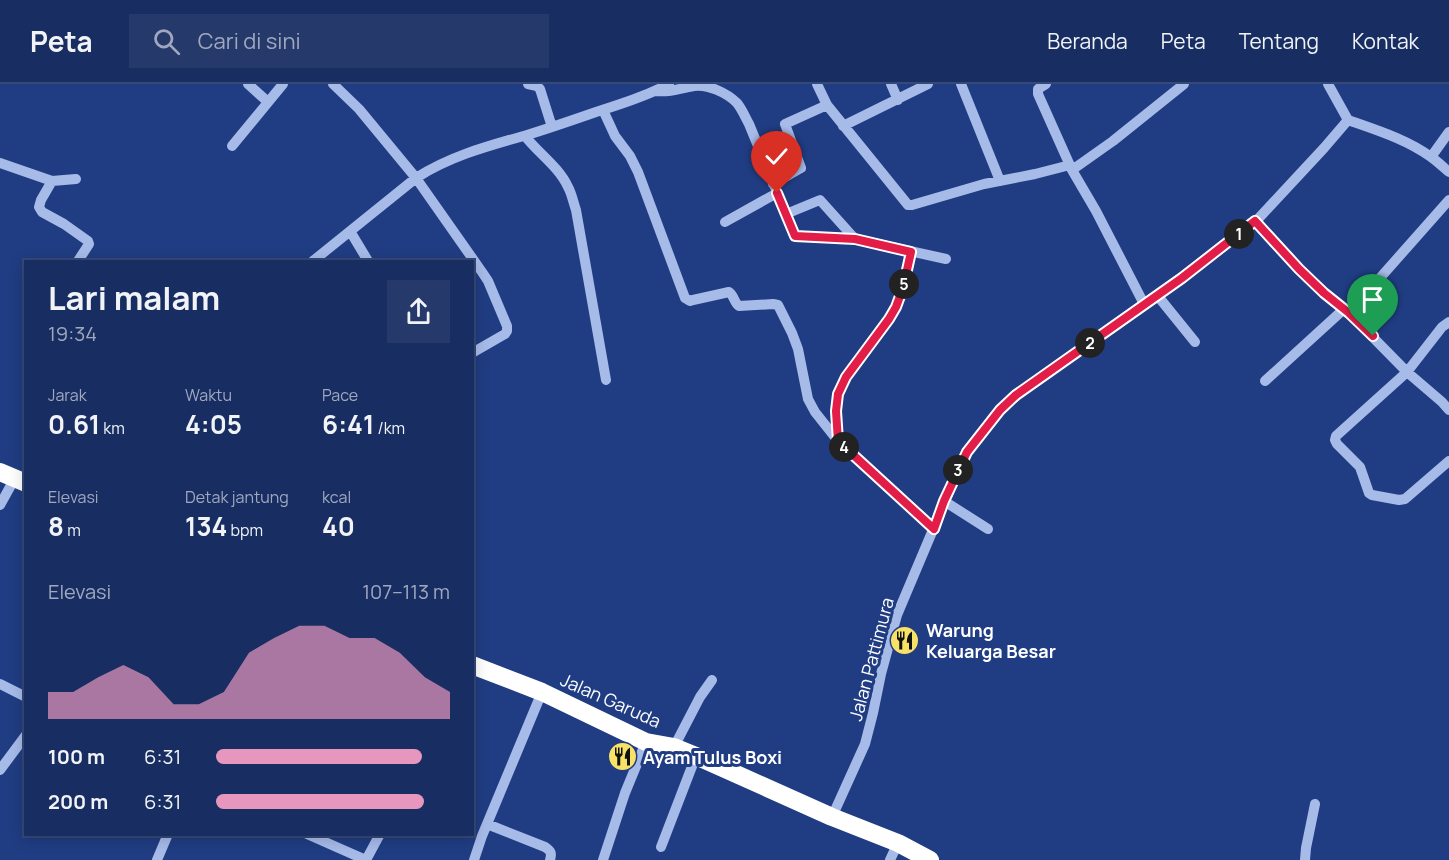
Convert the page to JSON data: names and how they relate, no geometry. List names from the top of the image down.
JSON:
{
  "streets": {
    "highway": ["Jalan Garuda"],
    "street": ["Jalan Pattimura"]
  },
  "crossings": [
    ["Jalan Pattimura", "Jalan Garuda"]
  ],
  "places": {
    "restaurant": ["Warung Keluarga Besar", "Ayam Tulus Boxi"]
  },
  "page": {
    "header": "Peta",
    "search": "Cari di sini",
    "nav": [
      "Beranda",
      "Peta",
      "Tentang",
      "Kontak"
    ],
    "pins": [
      "1",
      "5",
      "2",
      "4",
      "3"
    ],
    "heading": ["Lari malam", "19:34"],
    "stats": [
      ["Jarak", "0.61 km"],
      ["Waktu", "4:05"],
      ["Pace", "6:41 /km"],
      ["Elevasi", "8 m"],
      ["Detak jantung", "134 bpm"],
      ["kcal", "40"]
    ],
    "chart": ["Elevasi", "107–113 m"],
    "list": [
      {
        "name": "100 m",
        "note": "6:31"
      },
      {
        "name": "200 m",
        "note": "6:31"
      }
    ]
  }
}
